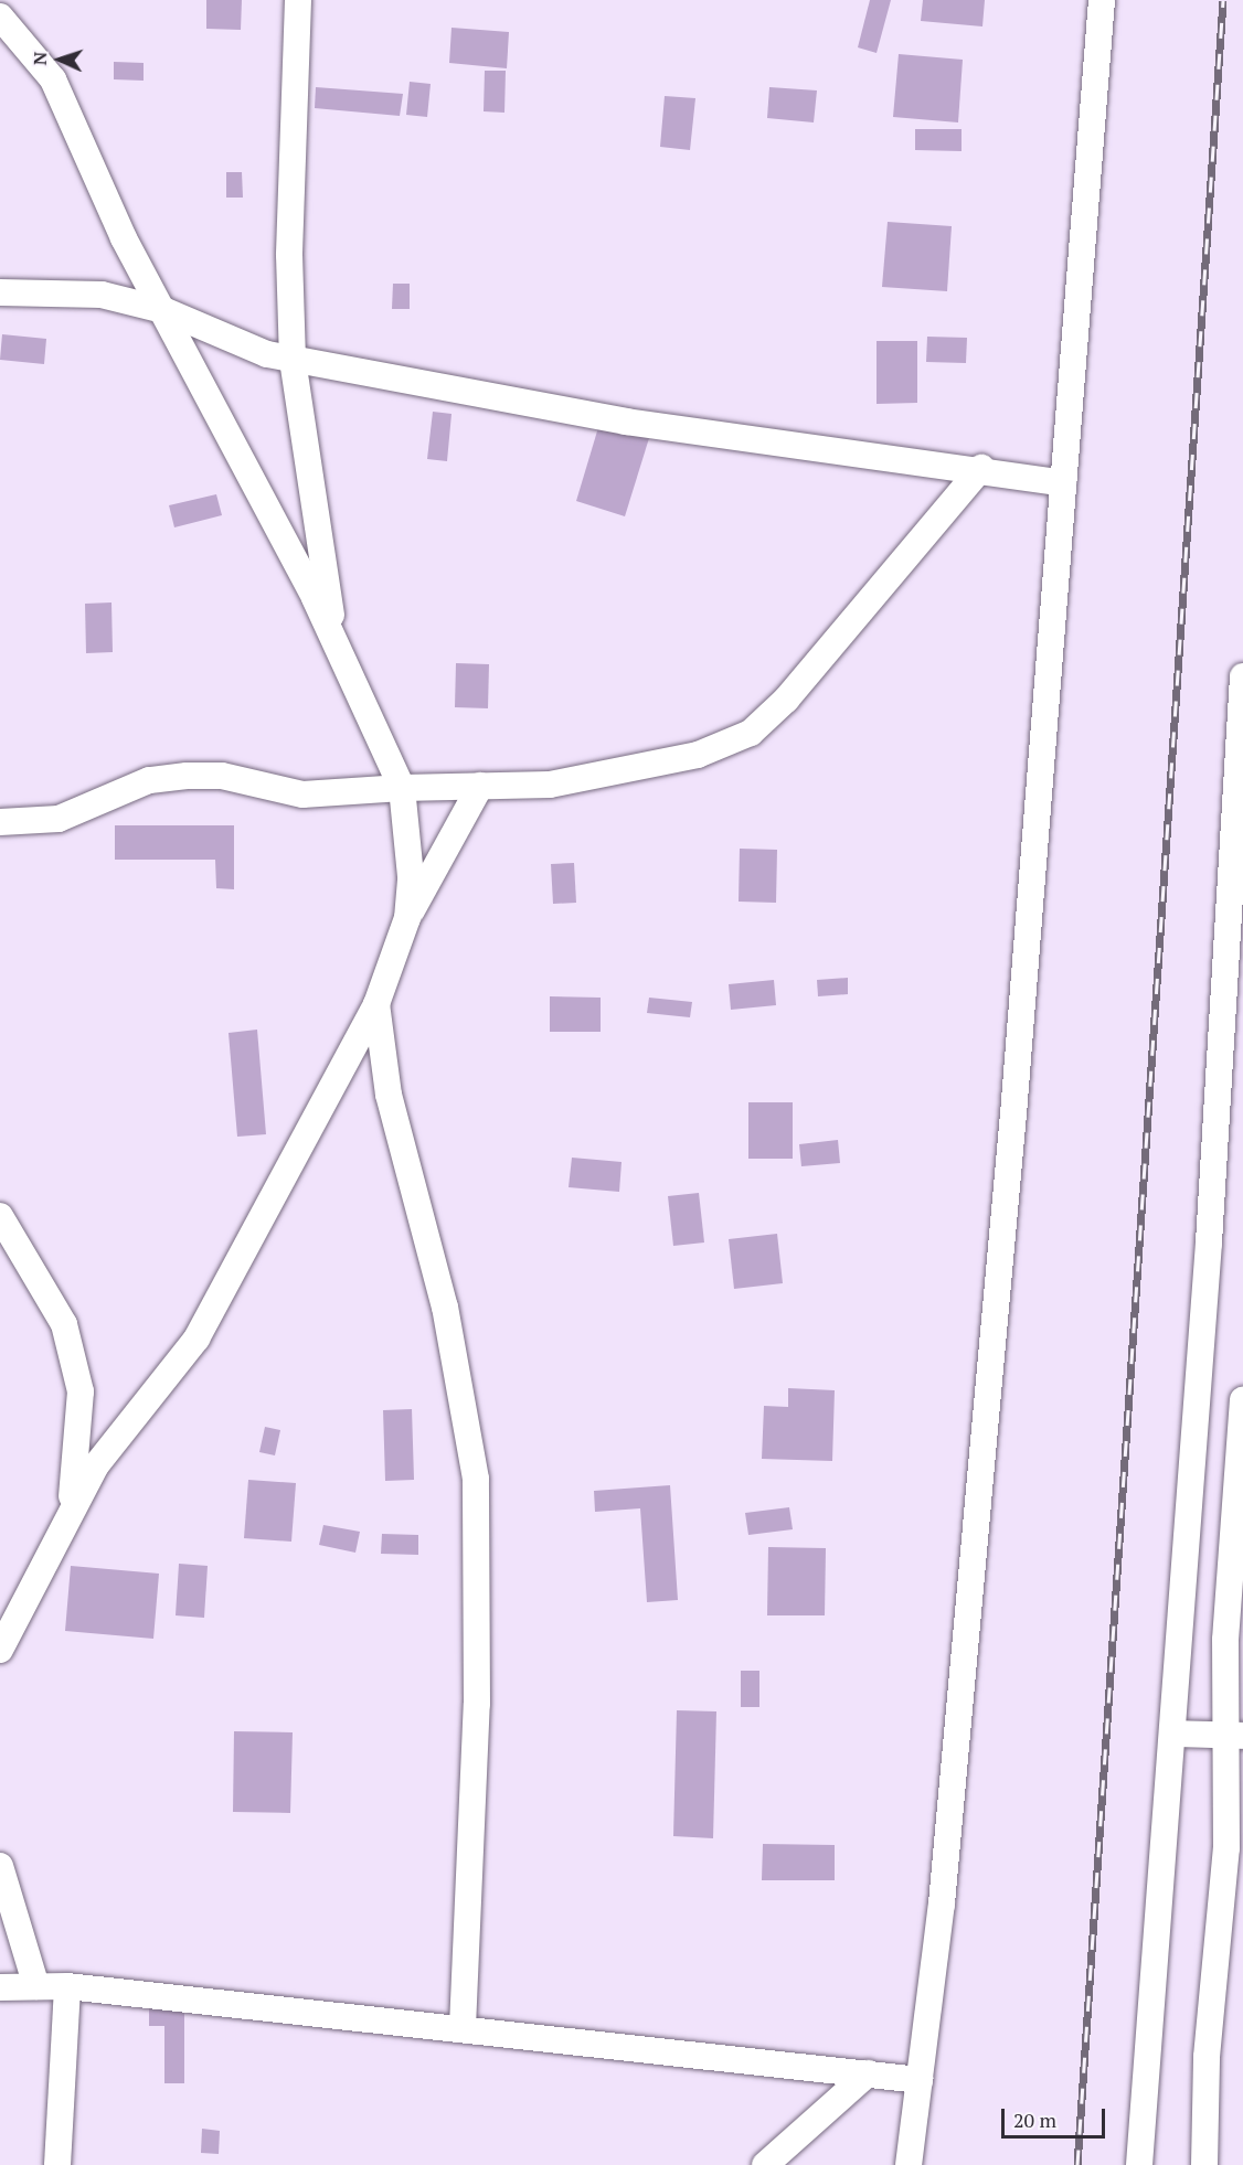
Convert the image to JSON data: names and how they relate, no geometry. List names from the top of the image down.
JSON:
{
  "scale_bar": "20 m",
  "north": "left"
}
